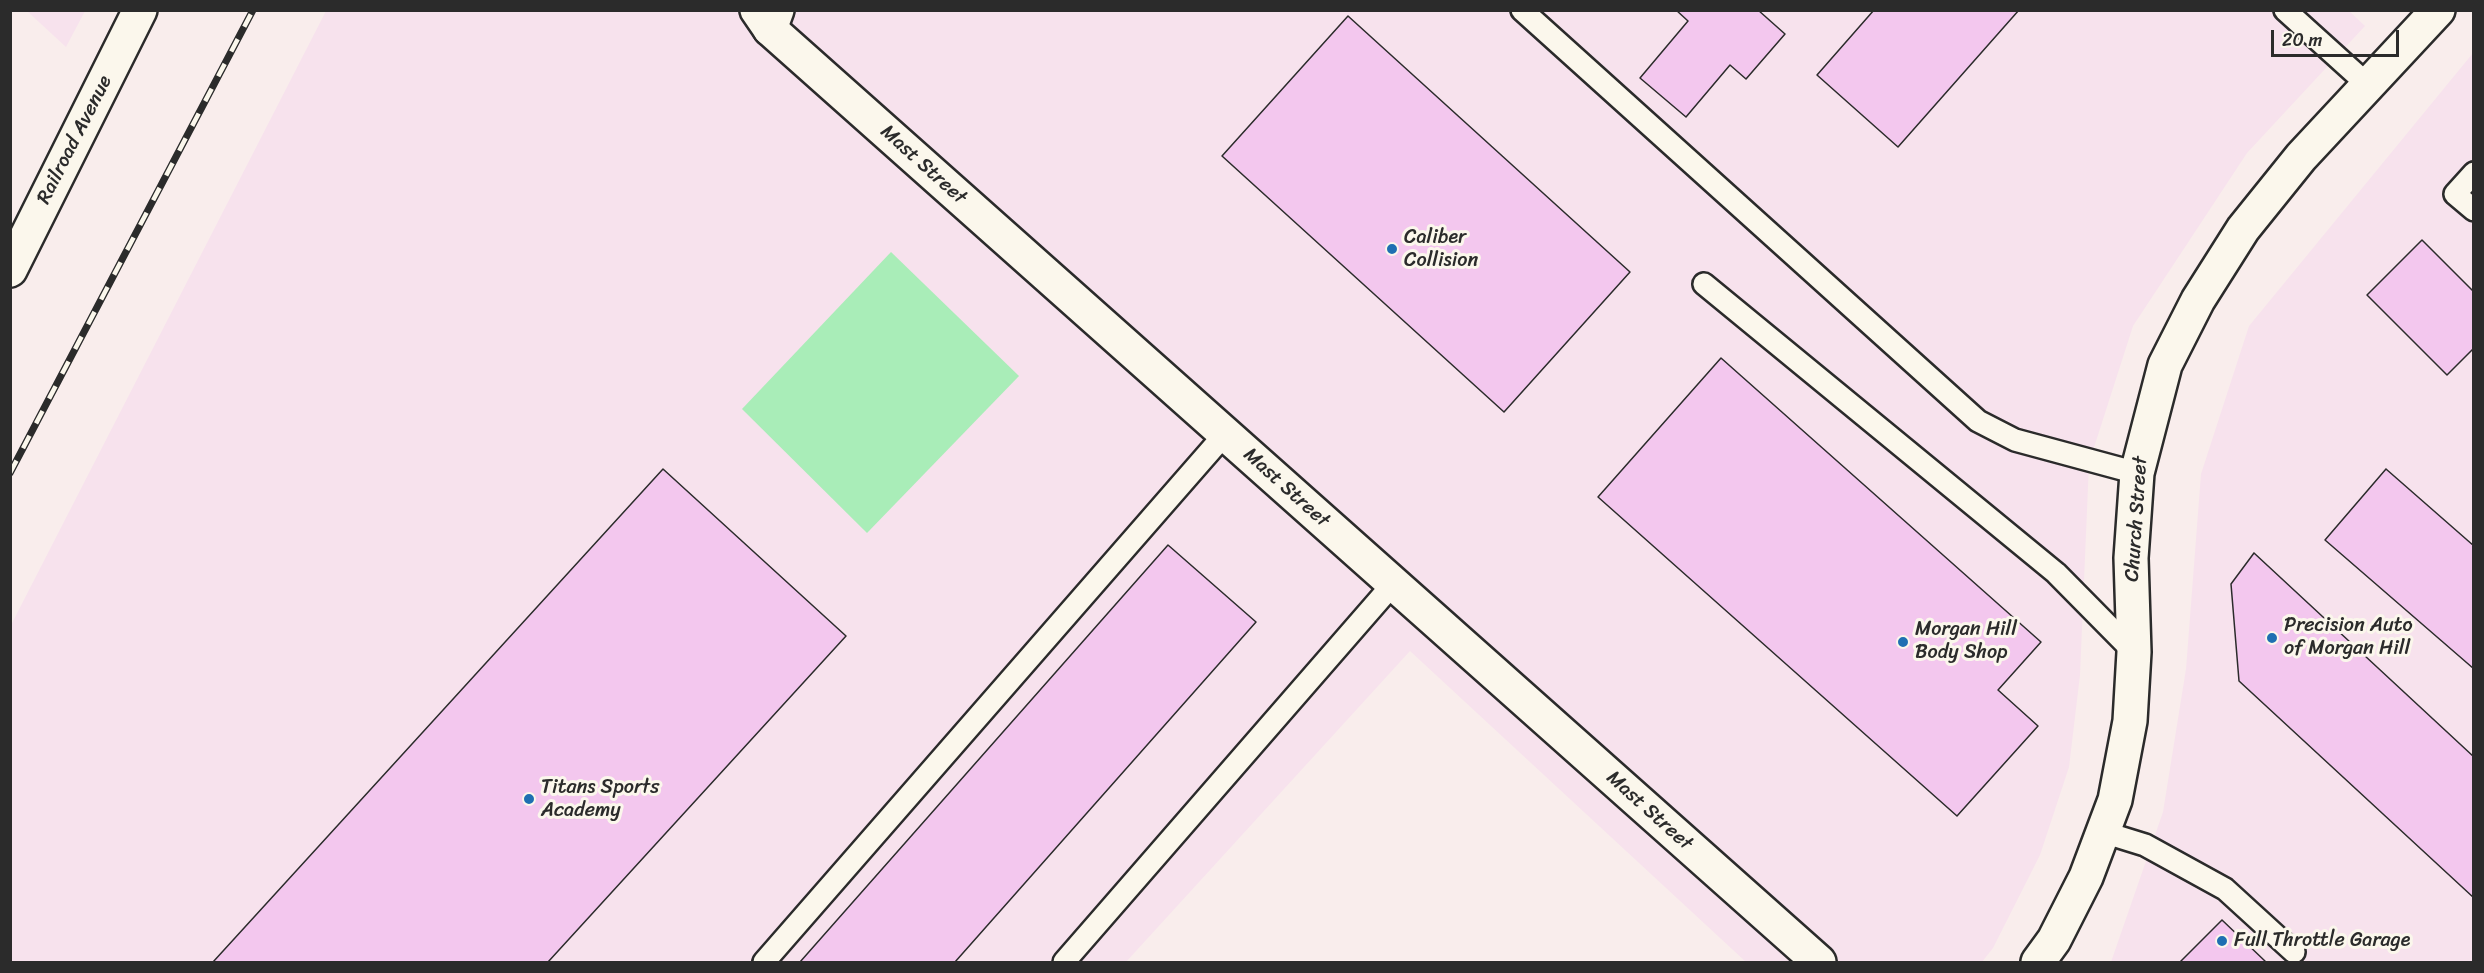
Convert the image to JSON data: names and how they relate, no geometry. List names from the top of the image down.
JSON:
{
  "streets": {
    "street": ["Railroad Avenue", "Mast Street", "Church Street"]
  },
  "places": [
    "Caliber Collision",
    "Precision Auto of Morgan Hill",
    "Morgan Hill Body Shop",
    "Titans Sports Academy",
    "Full Throttle Garage"
  ],
  "scale_bar": "20 m"
}
